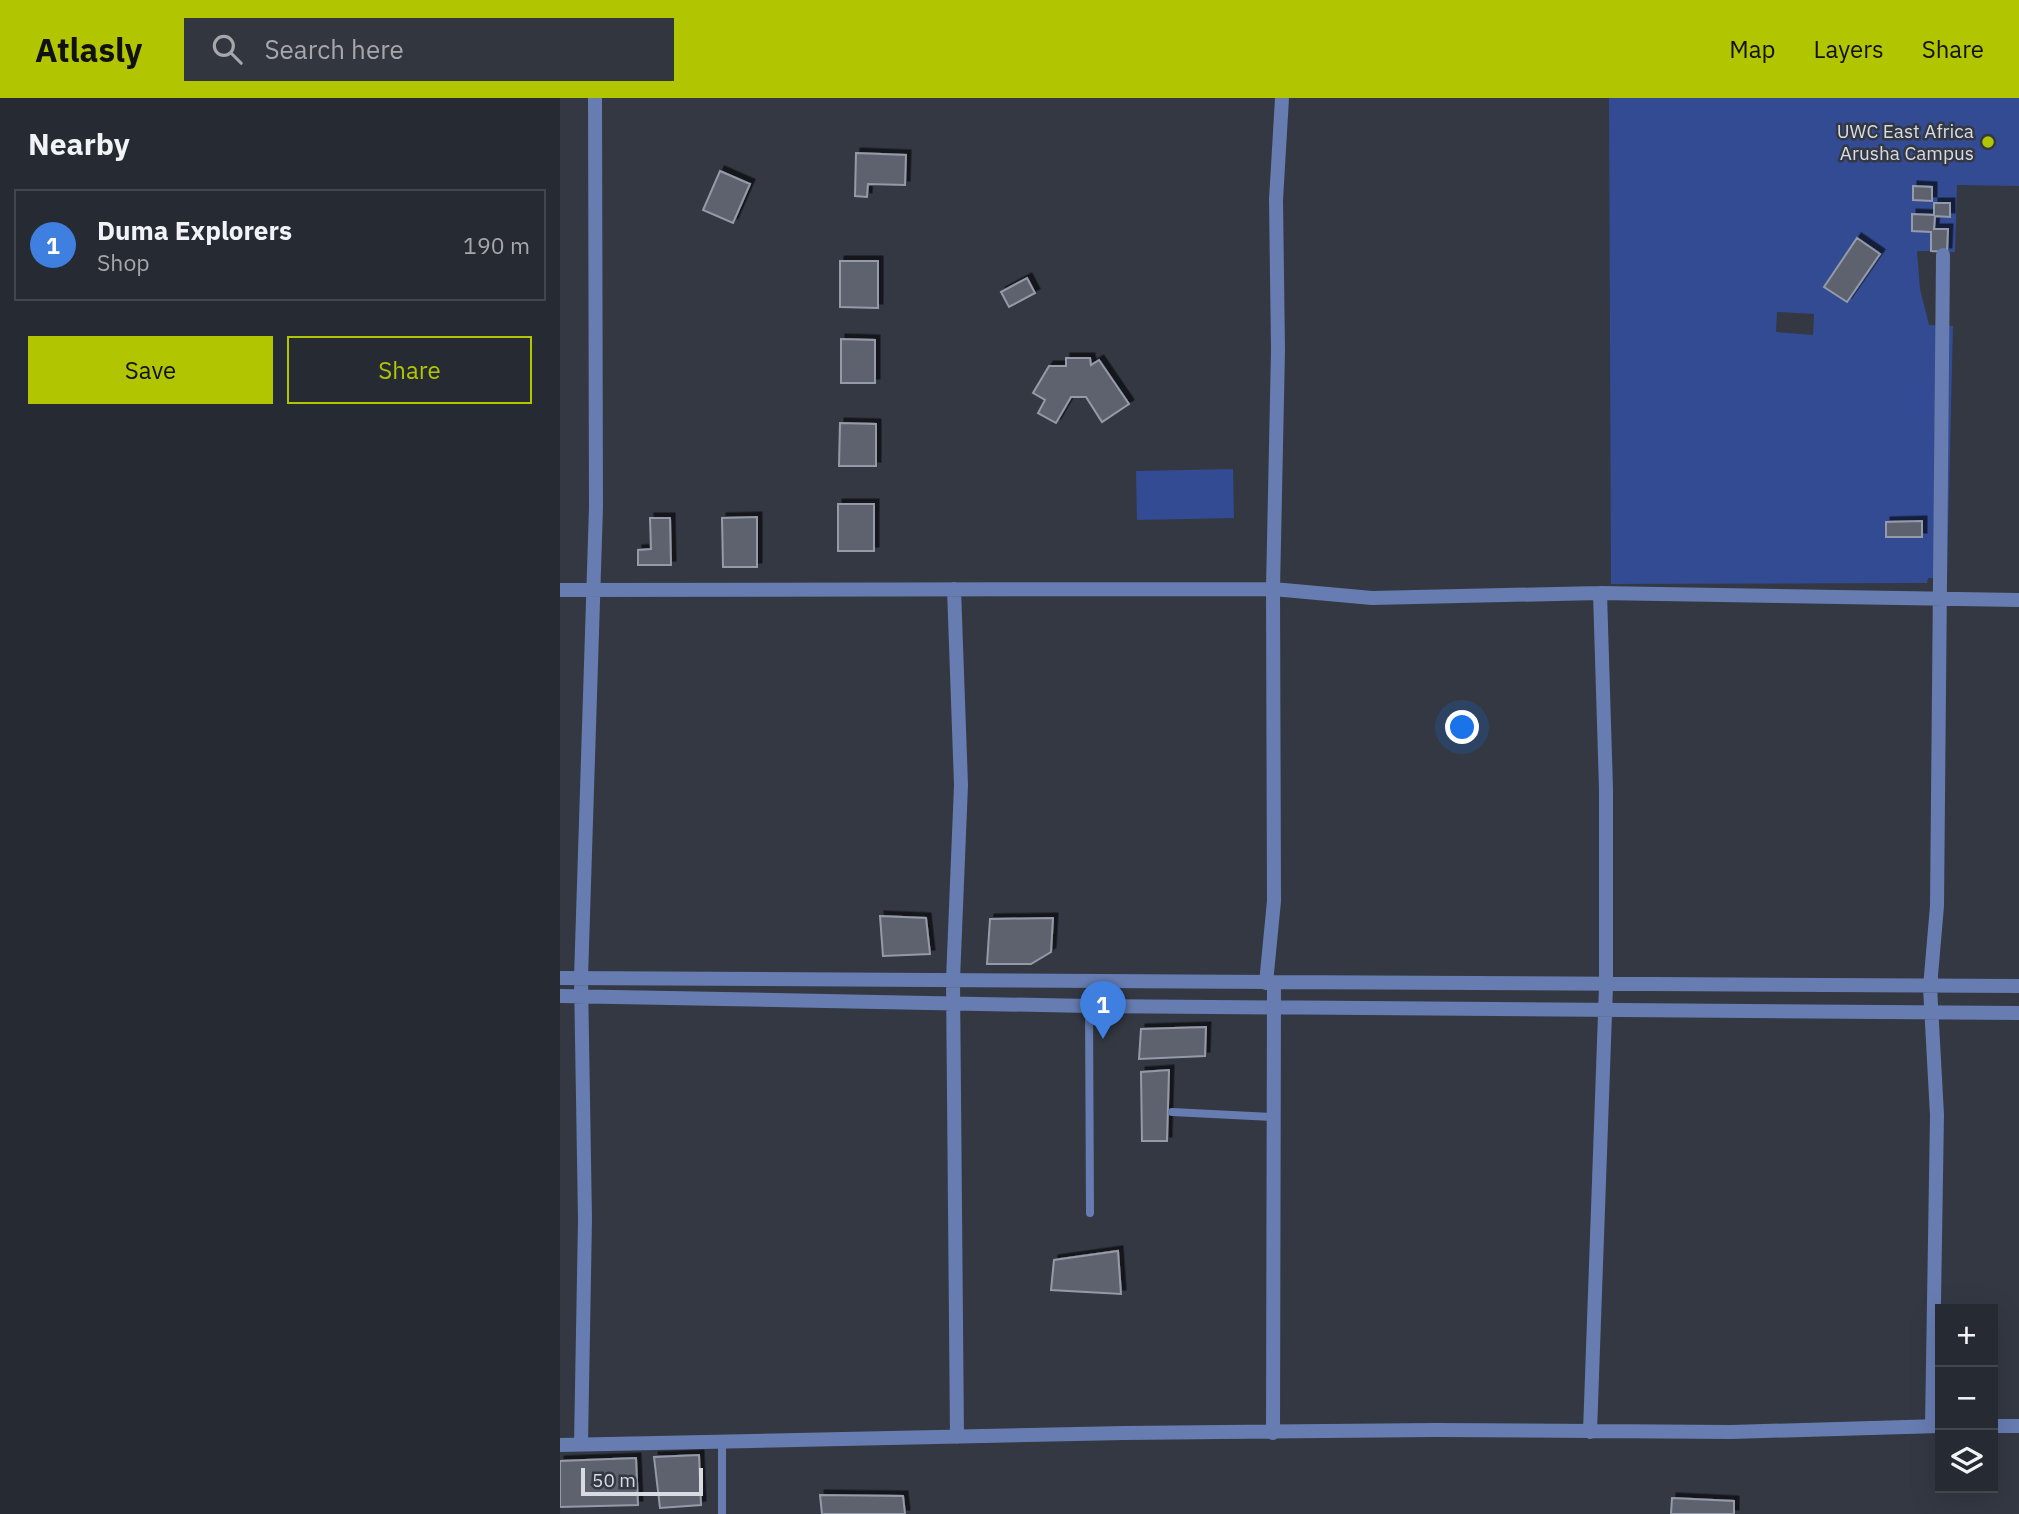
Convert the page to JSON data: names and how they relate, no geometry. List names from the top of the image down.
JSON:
{
  "places": ["UWC East Africa Arusha Campus"],
  "scale_bar": "50 m",
  "page": {
    "header": "Atlasly",
    "search": "Search here",
    "nav": ["Map", "Layers", "Share"],
    "heading": "Nearby",
    "list": [
      {
        "mark": "1",
        "name": "Duma Explorers",
        "note": "Shop",
        "value": "190 m"
      }
    ],
    "buttons": ["Save", "Share"],
    "pins": "1",
    "map_buttons": ["+", "−"],
    "scale": "50 m"
  }
}
